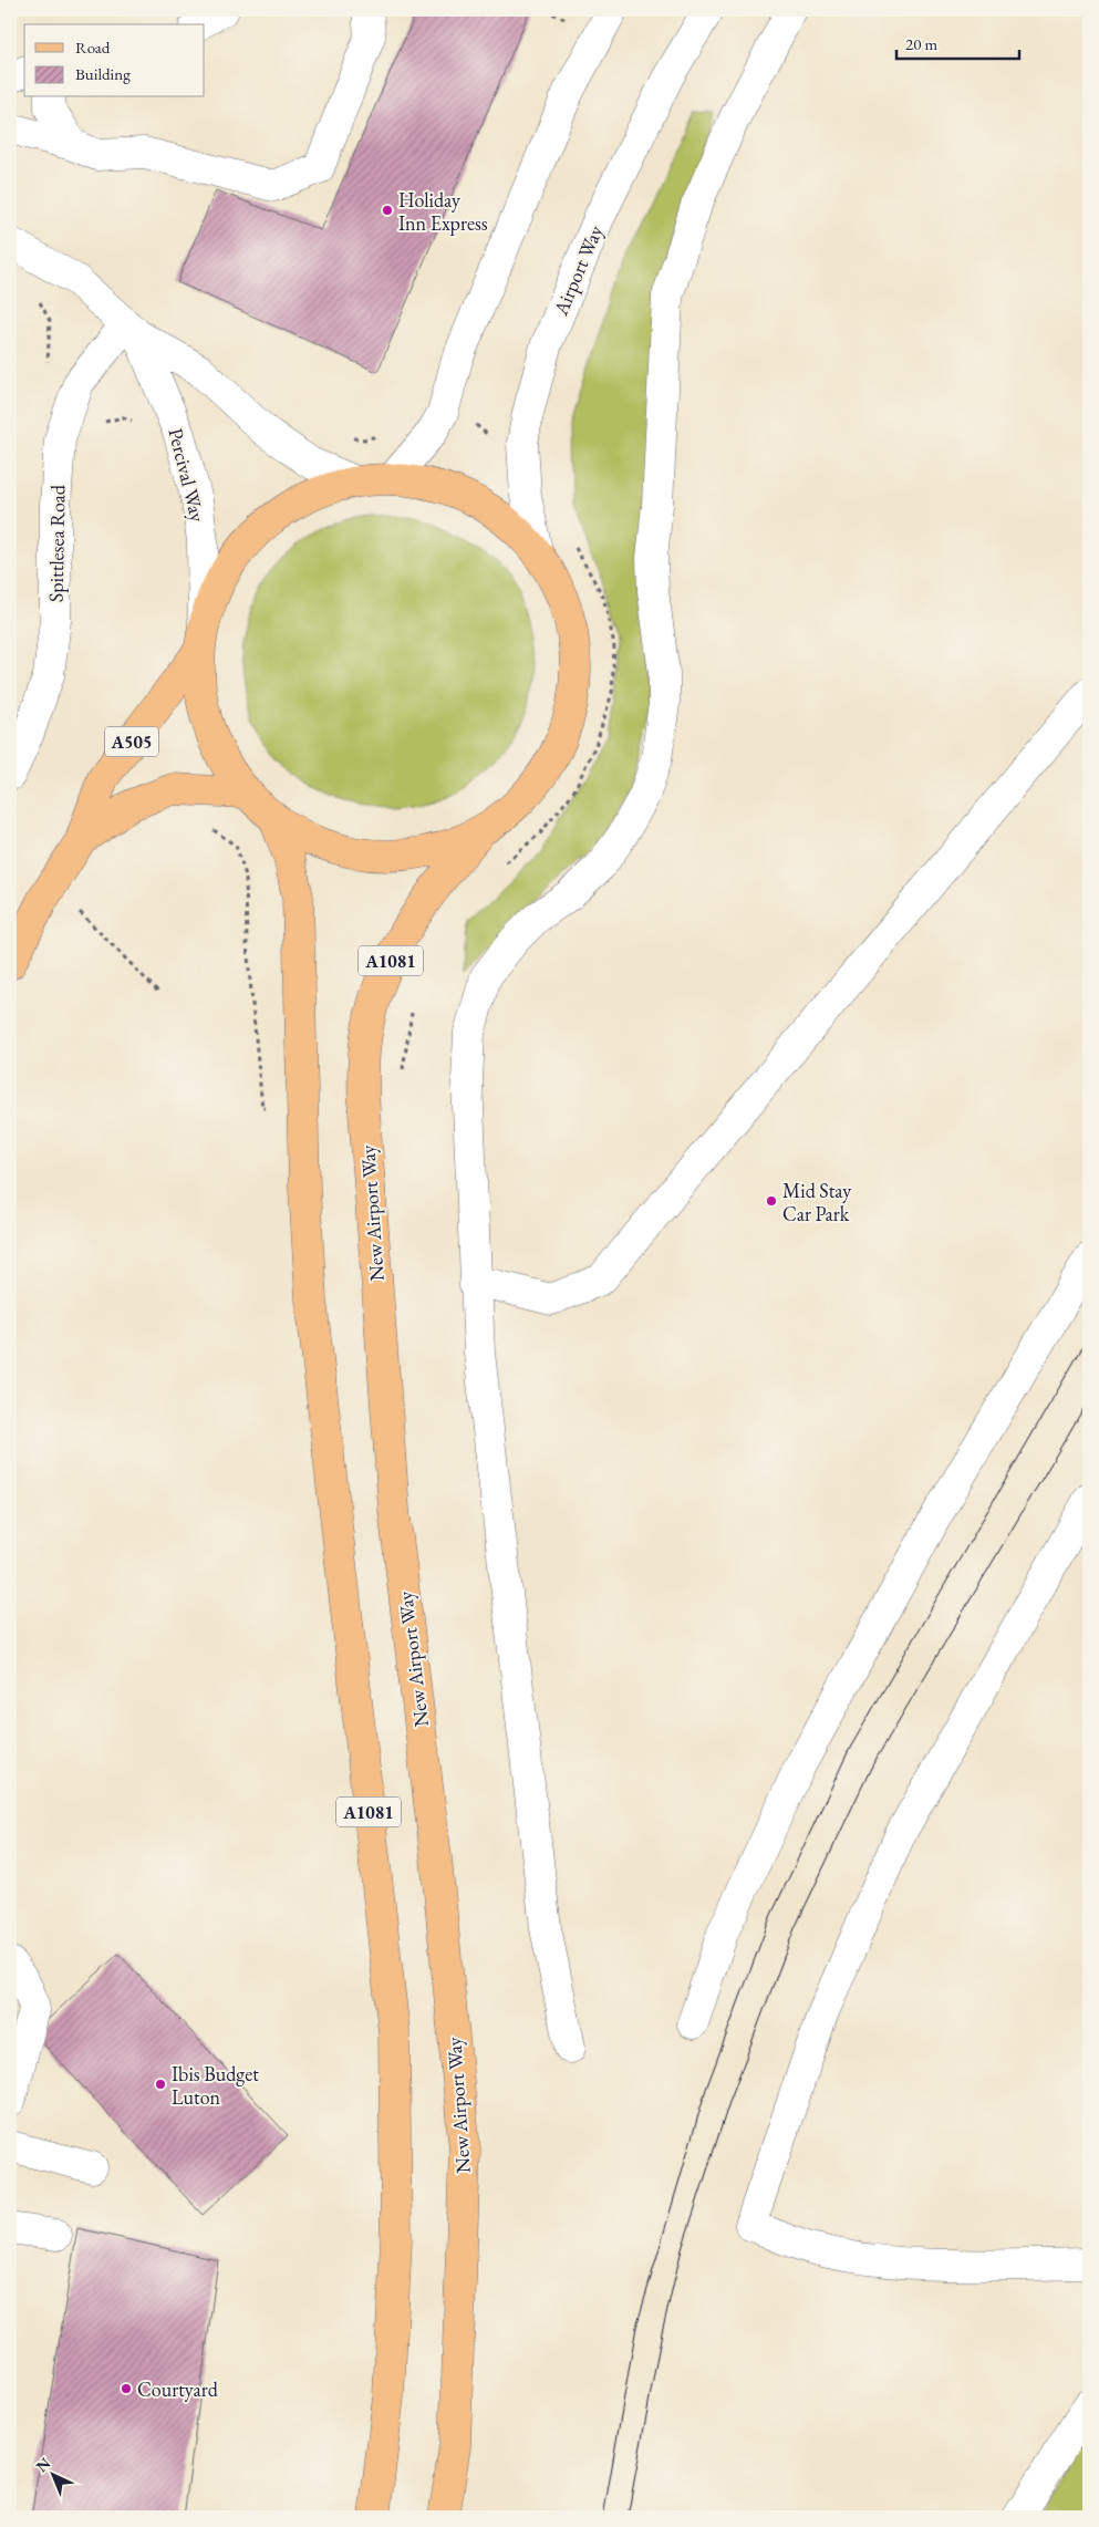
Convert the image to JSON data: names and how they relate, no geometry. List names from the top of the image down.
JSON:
{
  "streets": {
    "main road": ["A505", "A1081", "New Airport Way"],
    "street": ["Airport Way", "Percival Way", "Spittlesea Road"]
  },
  "crossings": [
    ["Percival Way", "Spittlesea Road"]
  ],
  "places": [
    "Holiday Inn Express",
    "Mid Stay Car Park",
    "Ibis Budget Luton",
    "Courtyard"
  ],
  "legend": ["Road", "Building"],
  "scale_bar": "20 m",
  "north": "top left"
}
